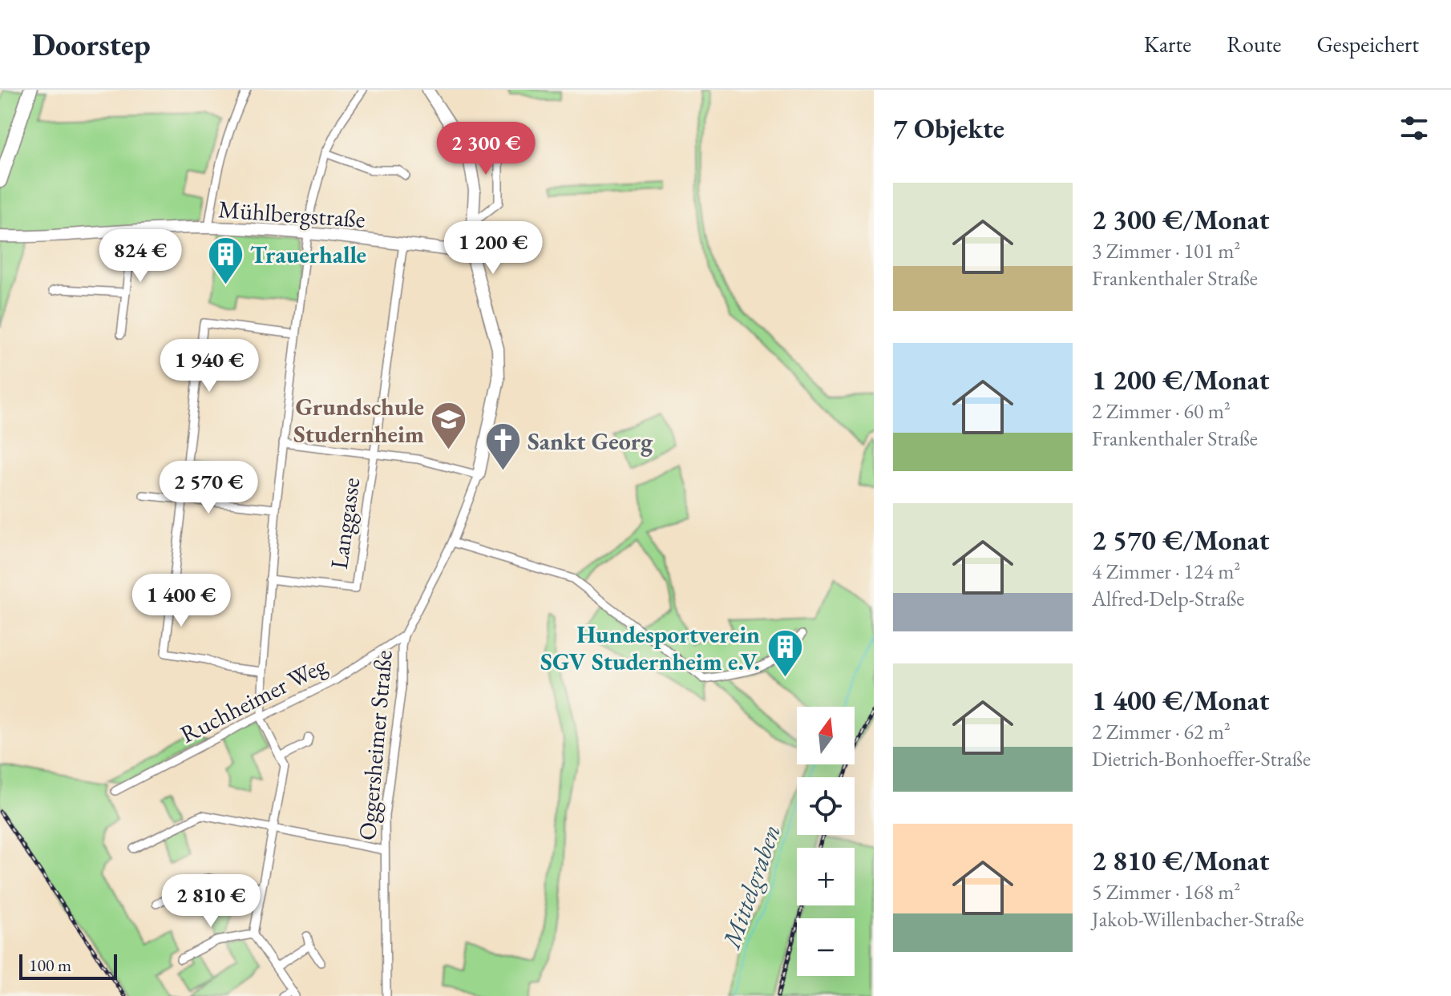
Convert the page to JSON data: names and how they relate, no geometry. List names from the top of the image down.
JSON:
{
  "streets": {
    "street": [
      "Mühlbergstraße",
      "Langgasse",
      "Ruchheimer Weg",
      "Oggersheimer Straße"
    ]
  },
  "crossings": [
    ["Ruchheimer Weg", "Oggersheimer Straße"]
  ],
  "water": ["Mittelgraben"],
  "places": {
    "building": ["Trauerhalle", "Hundesportverein SGV Studernheim e.V."],
    "school or university": ["Grundschule Studernheim"],
    "church": ["Sankt Georg"]
  },
  "scale_bar": "100 m",
  "north": "top",
  "page": {
    "header": "Doorstep",
    "nav": ["Karte", "Route", "Gespeichert"],
    "heading": "7 Objekte",
    "price": [
      "2 300 €",
      "1 200 €",
      "824 €",
      "1 940 €",
      "2 570 €",
      "1 400 €",
      "2 810 €"
    ],
    "list": [
      {
        "name": "2 300 €/Monat",
        "note": "3 Zimmer · 101 m² · Frankenthaler Straße"
      },
      {
        "name": "1 200 €/Monat",
        "note": "2 Zimmer · 60 m² · Frankenthaler Straße"
      },
      {
        "name": "2 570 €/Monat",
        "note": "4 Zimmer · 124 m² · Alfred-Delp-Straße"
      },
      {
        "name": "1 400 €/Monat",
        "note": "2 Zimmer · 62 m² · Dietrich-Bonhoeffer-Straße"
      },
      {
        "name": "2 810 €/Monat",
        "note": "5 Zimmer · 168 m² · Jakob-Willenbacher-Straße"
      }
    ],
    "map_buttons": ["+", "−"],
    "scale": "100 m"
  }
}
